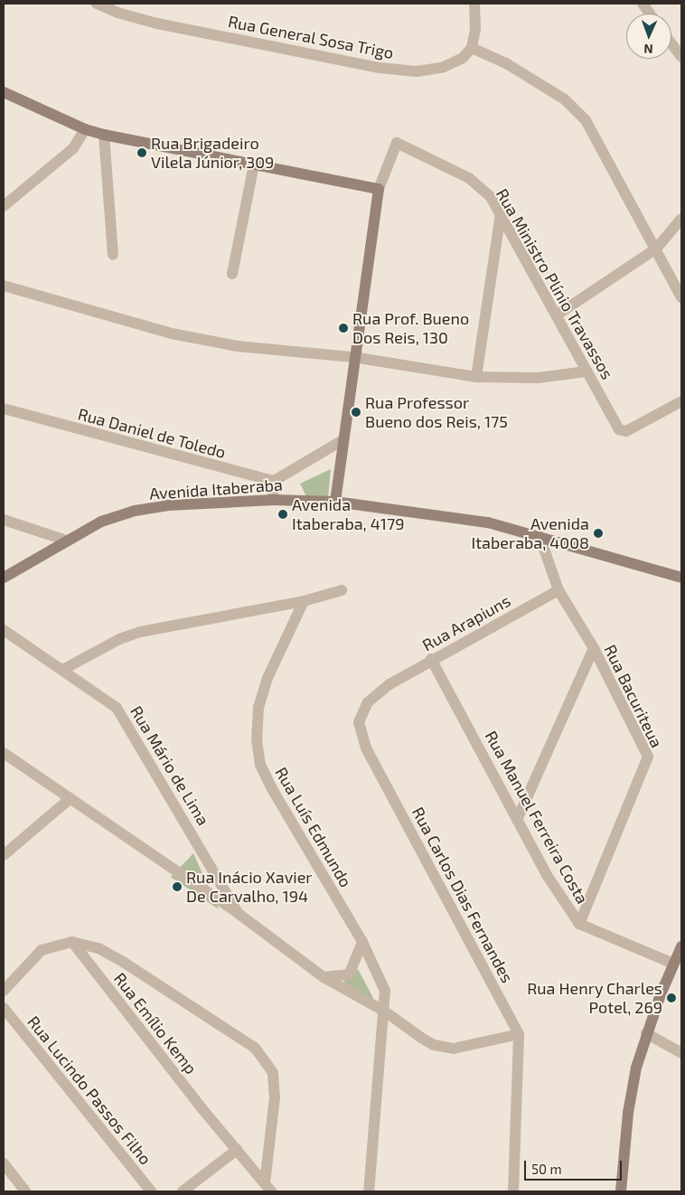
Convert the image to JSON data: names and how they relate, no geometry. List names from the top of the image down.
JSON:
{
  "streets": {
    "street": [
      "Rua General Sosa Trigo",
      "Rua Ministro Plínio Travassos",
      "Rua Daniel de Toledo",
      "Avenida Itaberaba",
      "Rua Arapiuns",
      "Rua Bacuriteua",
      "Rua Mário de Lima",
      "Rua Manuel Ferreira Costa",
      "Rua Luís Edmundo",
      "Rua Carlos Dias Fernandes",
      "Rua Emílio Kemp",
      "Rua Lucindo Passos Filho"
    ]
  },
  "crossings": [
    ["Avenida Itaberaba", "Rua Bacuriteua"],
    ["Rua Arapiuns", "Rua Bacuriteua"],
    ["Rua Arapiuns", "Rua Manuel Ferreira Costa"],
    ["Rua Arapiuns", "Rua Carlos Dias Fernandes"],
    ["Rua Bacuriteua", "Rua Manuel Ferreira Costa"]
  ],
  "places": [
    "Rua Brigadeiro Vilela Júnior, 309",
    "Rua Prof. Bueno Dos Reis, 130",
    "Rua Professor Bueno dos Reis, 175",
    "Avenida Itaberaba, 4179",
    "Avenida Itaberaba, 4008",
    "Rua Inácio Xavier De Carvalho, 194",
    "Rua Henry Charles Potel, 269"
  ],
  "scale_bar": "50 m",
  "north": "bottom"
}
